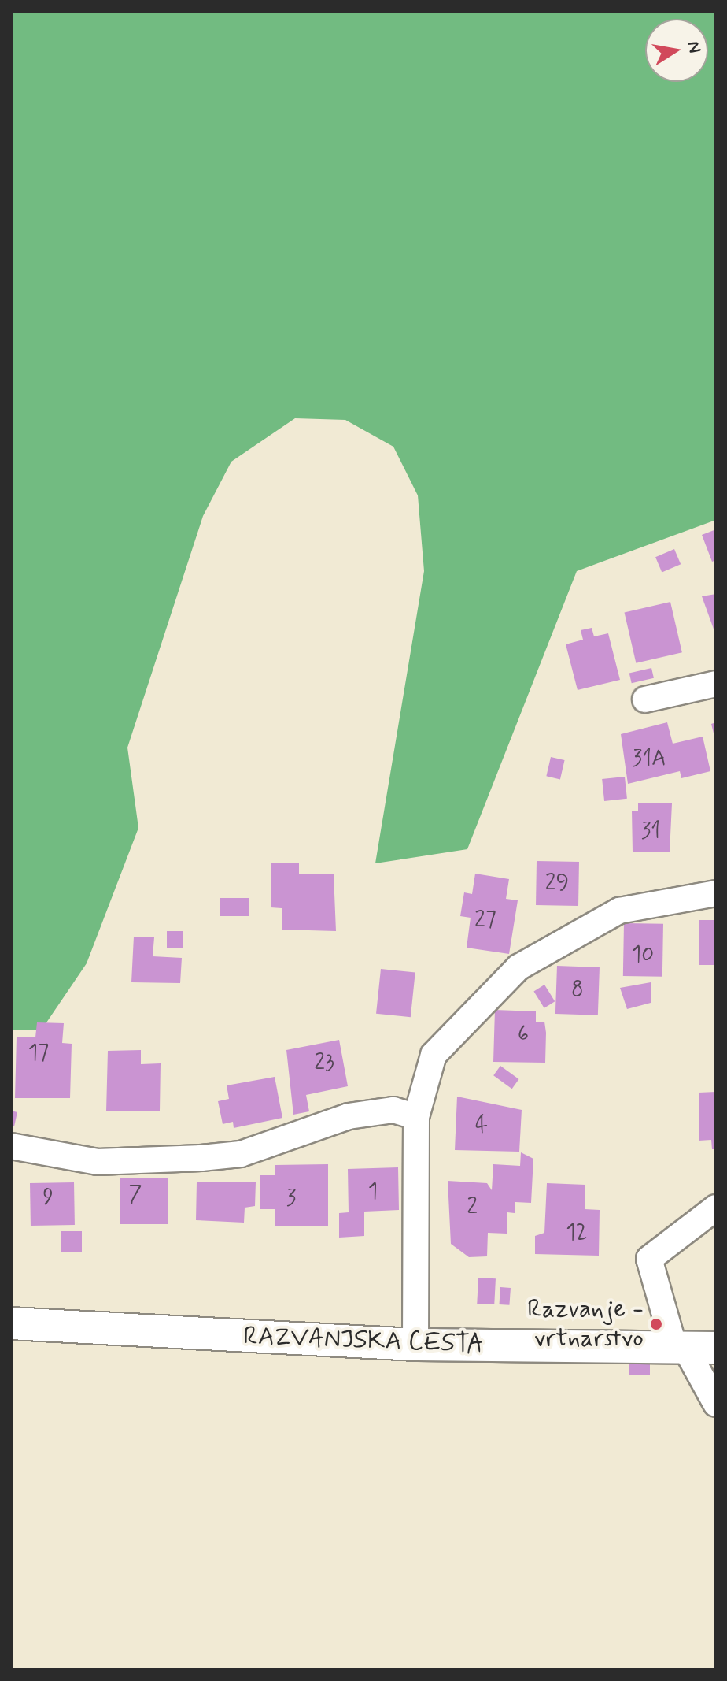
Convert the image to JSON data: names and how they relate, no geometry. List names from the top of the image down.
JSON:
{
  "streets": {
    "street": ["RAZVANJSKA CESTA"]
  },
  "places": ["Razvanje - vrtnarstvo"],
  "house_numbers": [
    "31A",
    "31",
    "29",
    "27",
    "10",
    "8",
    "6",
    "17",
    "23",
    "4",
    "1",
    "7",
    "9",
    "3",
    "2",
    "12"
  ],
  "north": "right"
}
